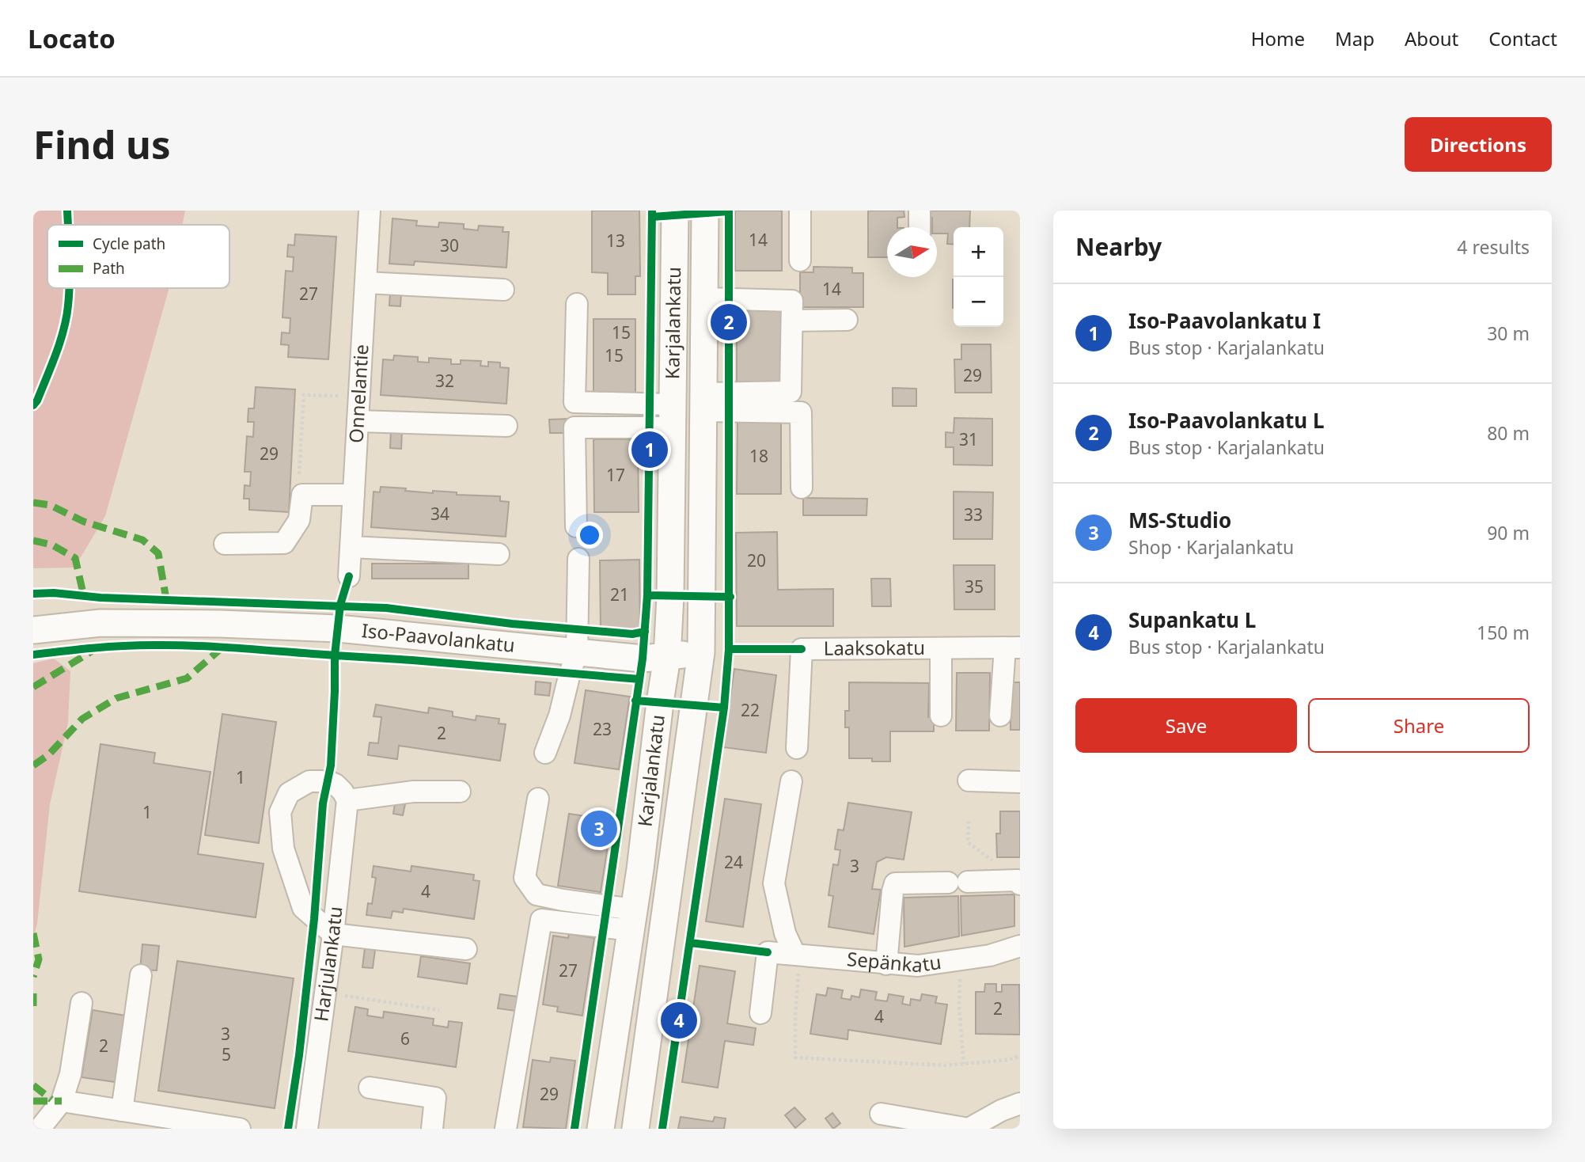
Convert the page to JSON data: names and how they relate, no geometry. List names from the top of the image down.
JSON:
{
  "streets": {
    "main road": ["Karjalankatu", "Iso-Paavolankatu"],
    "street": [
      "Onnelantie",
      "Laaksokatu",
      "Sepänkatu",
      "Harjulankatu"
    ]
  },
  "crossings": [
    ["Karjalankatu", "Iso-Paavolankatu"]
  ],
  "house_numbers": [
    "14",
    "13",
    "30",
    "14",
    "27",
    "15",
    "15",
    "29",
    "32",
    "31",
    "29",
    "18",
    "17",
    "34",
    "33",
    "20",
    "35",
    "21",
    "22",
    "23",
    "2",
    "1",
    "1",
    "24",
    "3",
    "4",
    "27",
    "2",
    "4",
    "3",
    "6",
    "2",
    "5",
    "29"
  ],
  "legend": ["Cycle path", "Path"],
  "north": "right",
  "page": {
    "header": "Locato",
    "nav": [
      "Home",
      "Map",
      "About",
      "Contact"
    ],
    "buttons": [
      "Directions",
      ["Save", "Share"]
    ],
    "title": "Find us",
    "heading": ["Nearby", "4 results"],
    "map_buttons": ["+", "−"],
    "list": [
      {
        "mark": "1",
        "name": "Iso-Paavolankatu I",
        "note": "Bus stop · Karjalankatu",
        "value": "30 m"
      },
      {
        "mark": "2",
        "name": "Iso-Paavolankatu L",
        "note": "Bus stop · Karjalankatu",
        "value": "80 m"
      },
      {
        "mark": "3",
        "name": "MS-Studio",
        "note": "Shop · Karjalankatu",
        "value": "90 m"
      },
      {
        "mark": "4",
        "name": "Supankatu L",
        "note": "Bus stop · Karjalankatu",
        "value": "150 m"
      }
    ],
    "pins": [
      "2",
      "1",
      "3",
      "4"
    ]
  }
}
